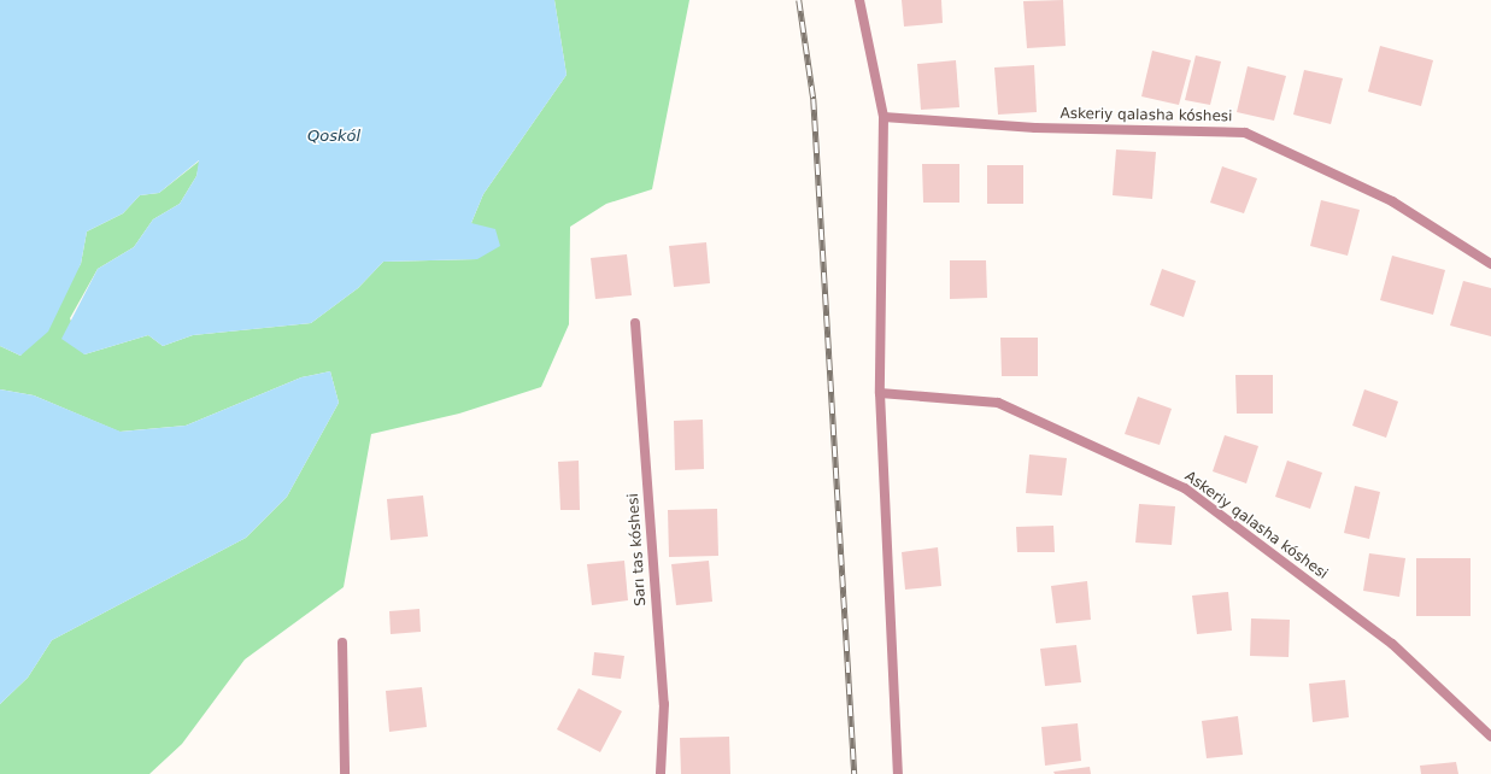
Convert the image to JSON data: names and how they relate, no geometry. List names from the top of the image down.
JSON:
{
  "streets": {
    "street": ["Askeriy qalasha kóshesi", "Sarı tas kóshesi"]
  },
  "water": ["Qoskól"]
}
